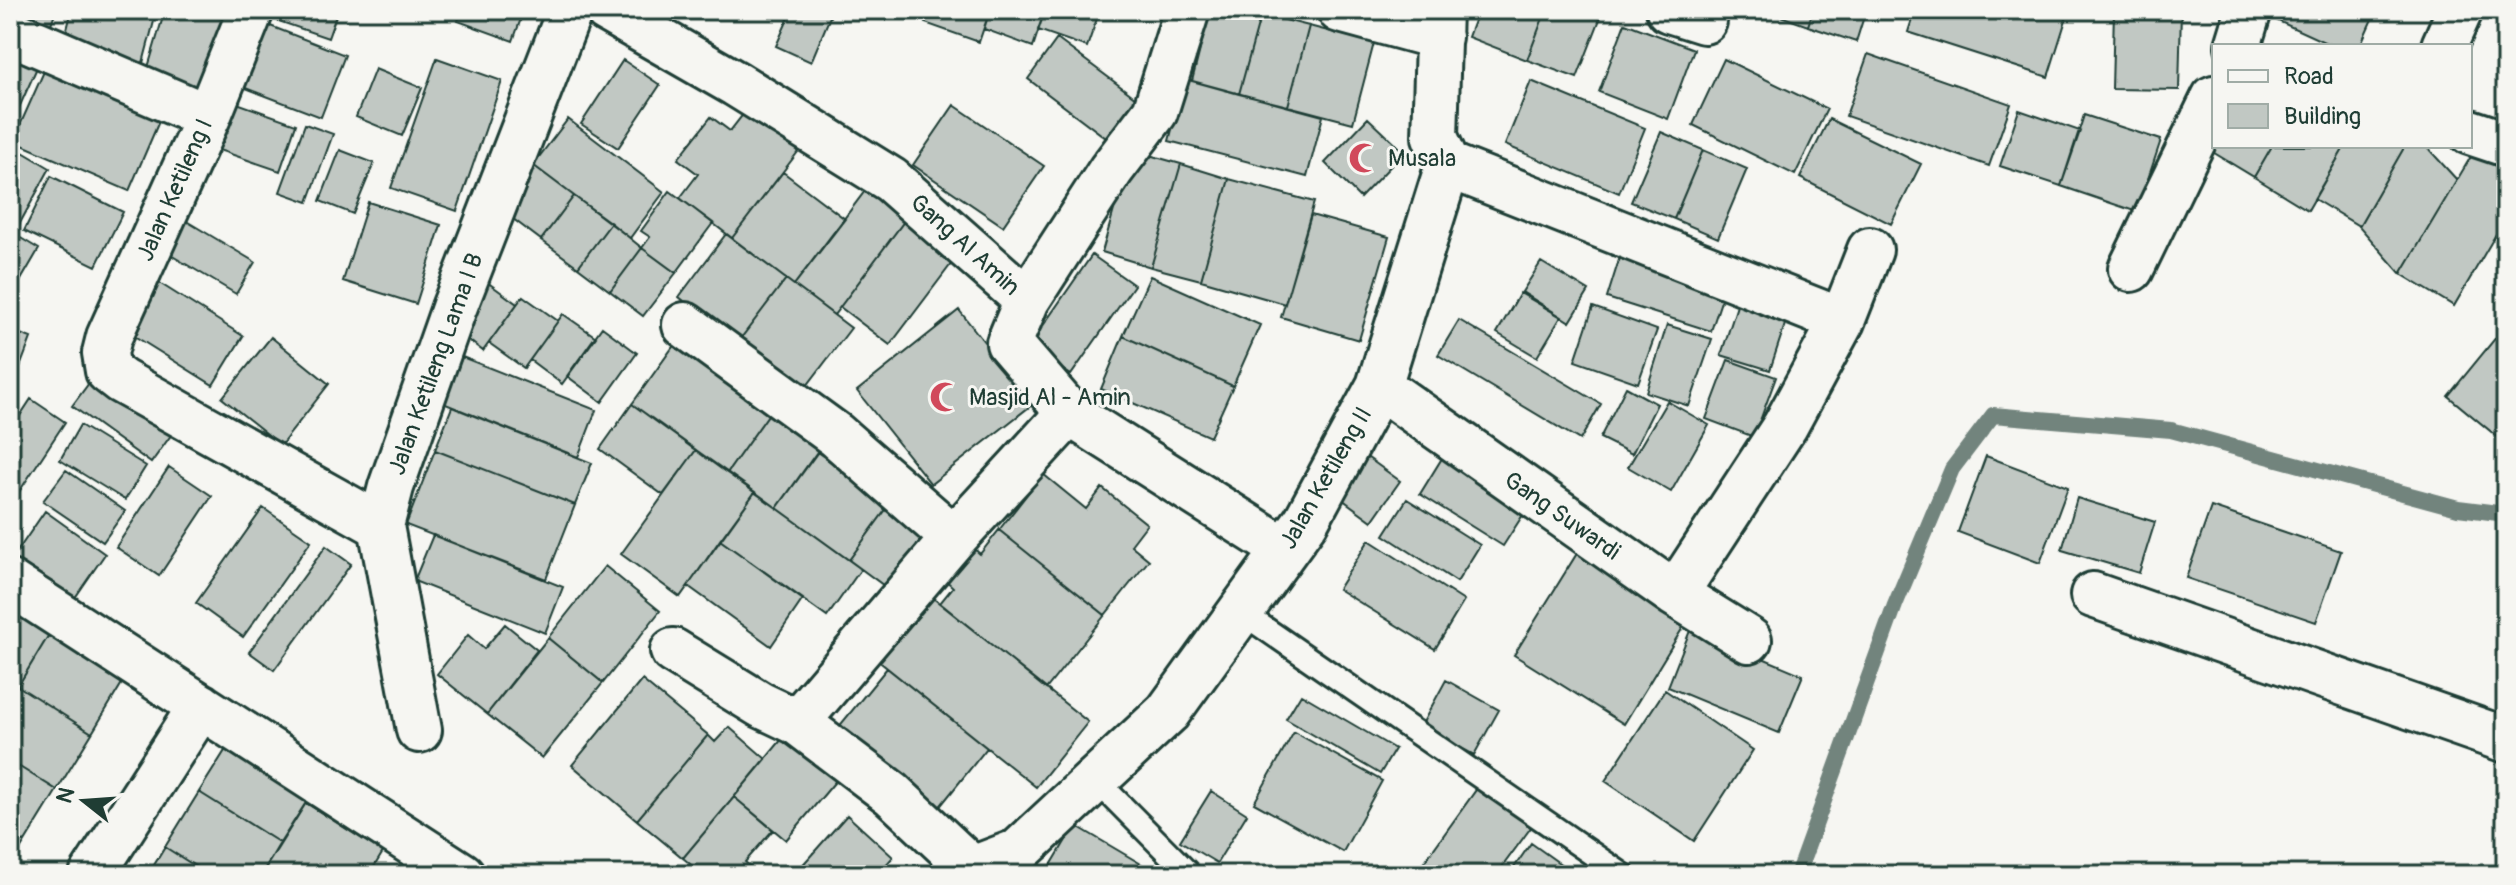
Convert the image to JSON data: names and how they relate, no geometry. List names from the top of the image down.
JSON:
{
  "streets": {
    "street": [
      "Jalan Ketileng I",
      "Gang Al Amin",
      "Jalan Ketileng Lama I B",
      "Jalan Ketileng II",
      "Gang Suwardi"
    ]
  },
  "crossings": [
    ["Jalan Ketileng I", "Jalan Ketileng Lama I B"],
    ["Gang Al Amin", "Jalan Ketileng II"],
    ["Jalan Ketileng II", "Gang Suwardi"]
  ],
  "places": {
    "mosque": ["Musala", "Masjid Al - Amin"]
  },
  "legend": ["Road", "Building"],
  "north": "left"
}
